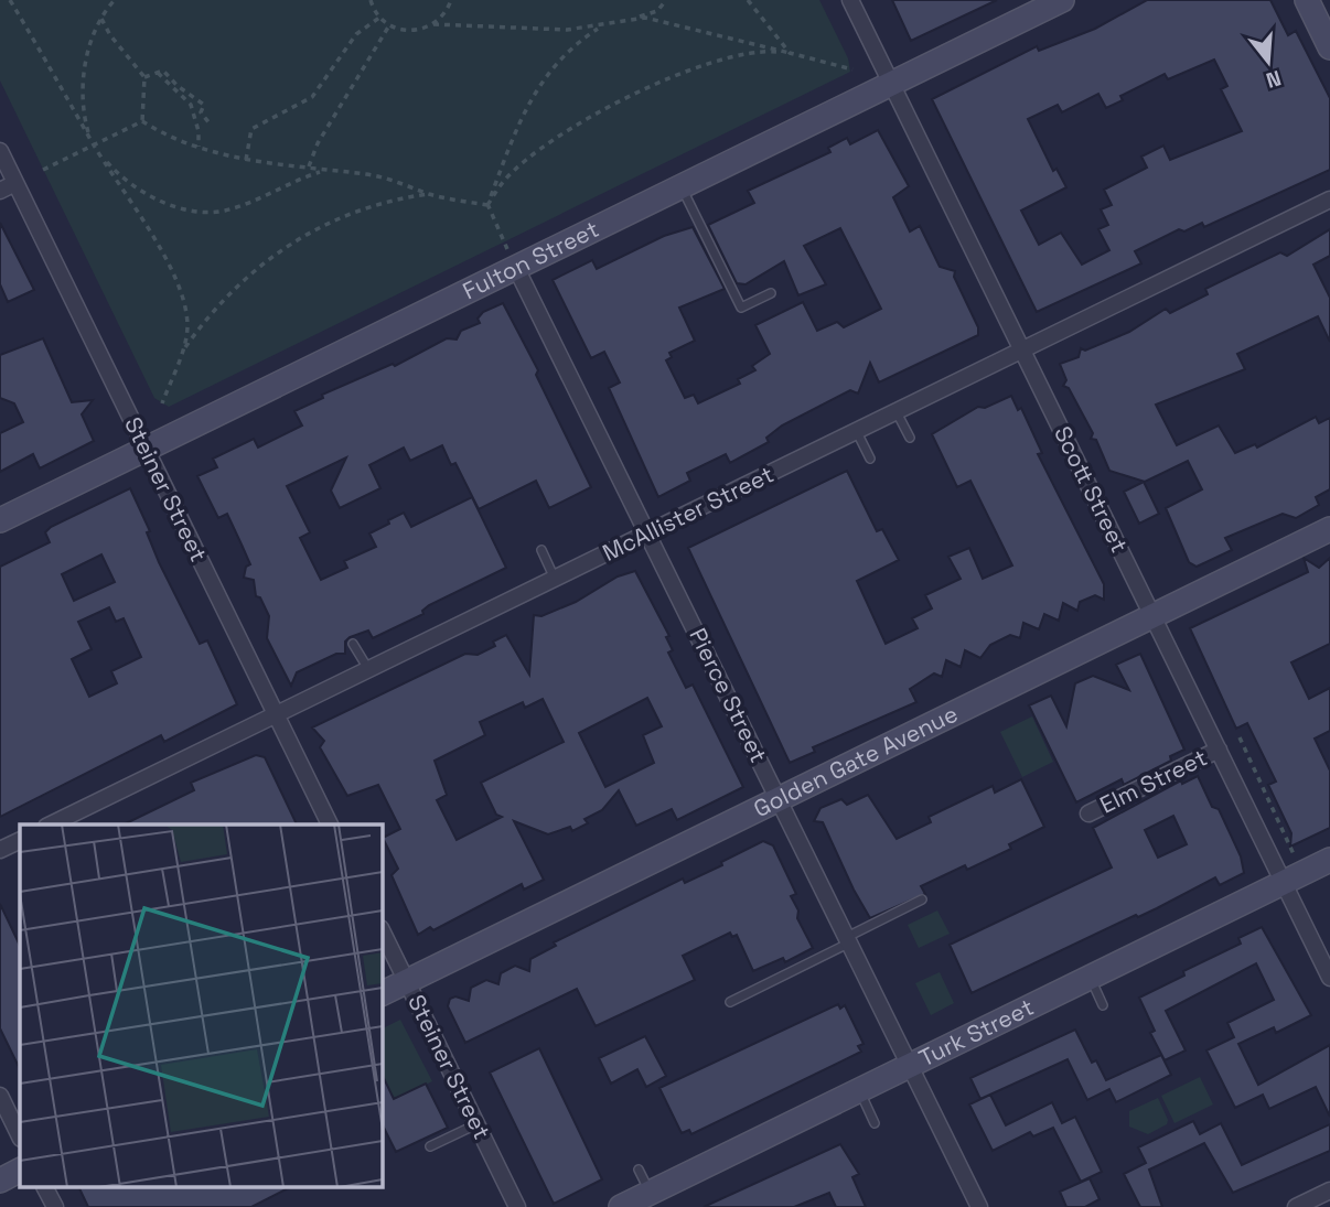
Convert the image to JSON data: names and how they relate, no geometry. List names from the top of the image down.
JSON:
{
  "streets": {
    "main road": ["Fulton Street", "Golden Gate Avenue", "Turk Street"],
    "street": [
      "Steiner Street",
      "Scott Street",
      "McAllister Street",
      "Pierce Street",
      "Elm Street"
    ]
  },
  "crossings": [
    ["Fulton Street", "Steiner Street"],
    ["Fulton Street", "Scott Street"],
    ["Fulton Street", "Pierce Street"],
    ["Steiner Street", "McAllister Street"],
    ["Steiner Street", "Golden Gate Avenue"],
    ["Scott Street", "McAllister Street"],
    ["Scott Street", "Golden Gate Avenue"],
    ["Scott Street", "Elm Street"],
    ["Scott Street", "Turk Street"],
    ["McAllister Street", "Pierce Street"],
    ["Pierce Street", "Golden Gate Avenue"],
    ["Pierce Street", "Turk Street"]
  ],
  "north": "bottom"
}
